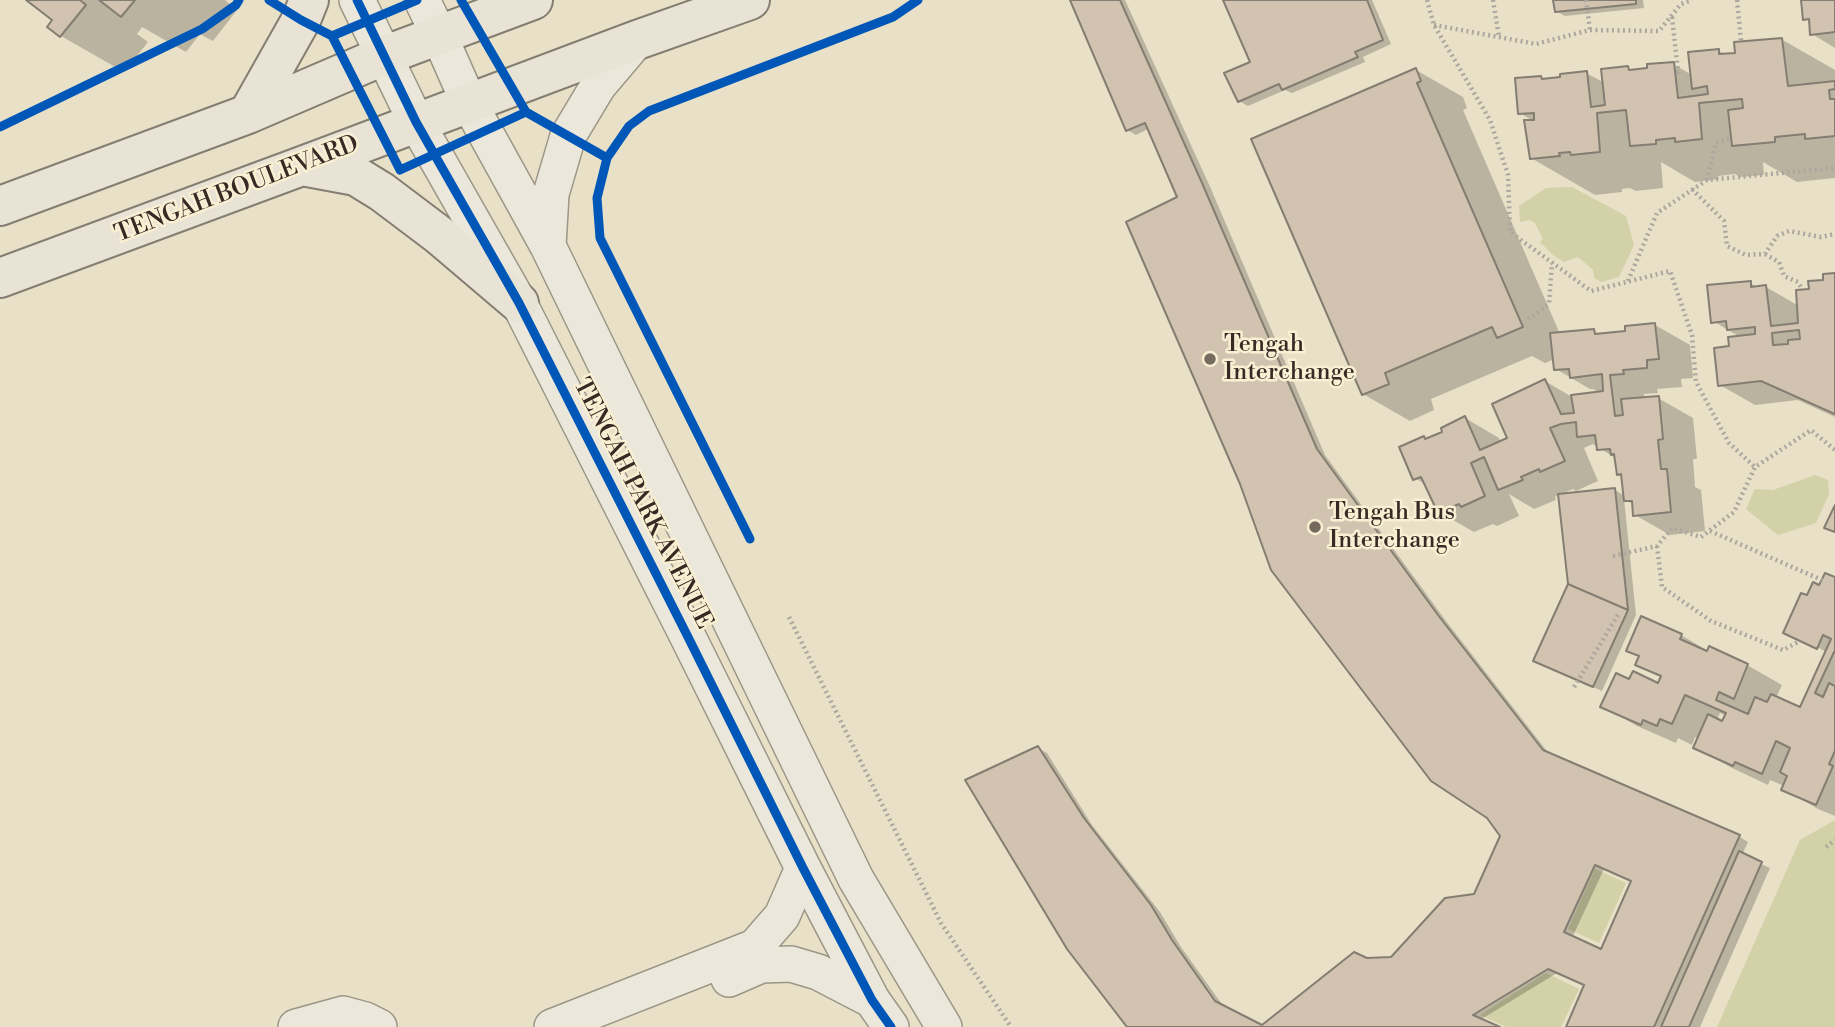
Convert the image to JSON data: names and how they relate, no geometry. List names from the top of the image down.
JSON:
{
  "streets": {
    "main road": ["TENGAH BOULEVARD"],
    "street": ["TENGAH PARK AVENUE"]
  },
  "crossings": [
    ["TENGAH BOULEVARD", "TENGAH PARK AVENUE"]
  ],
  "places": ["Tengah Interchange", "Tengah Bus Interchange"]
}
